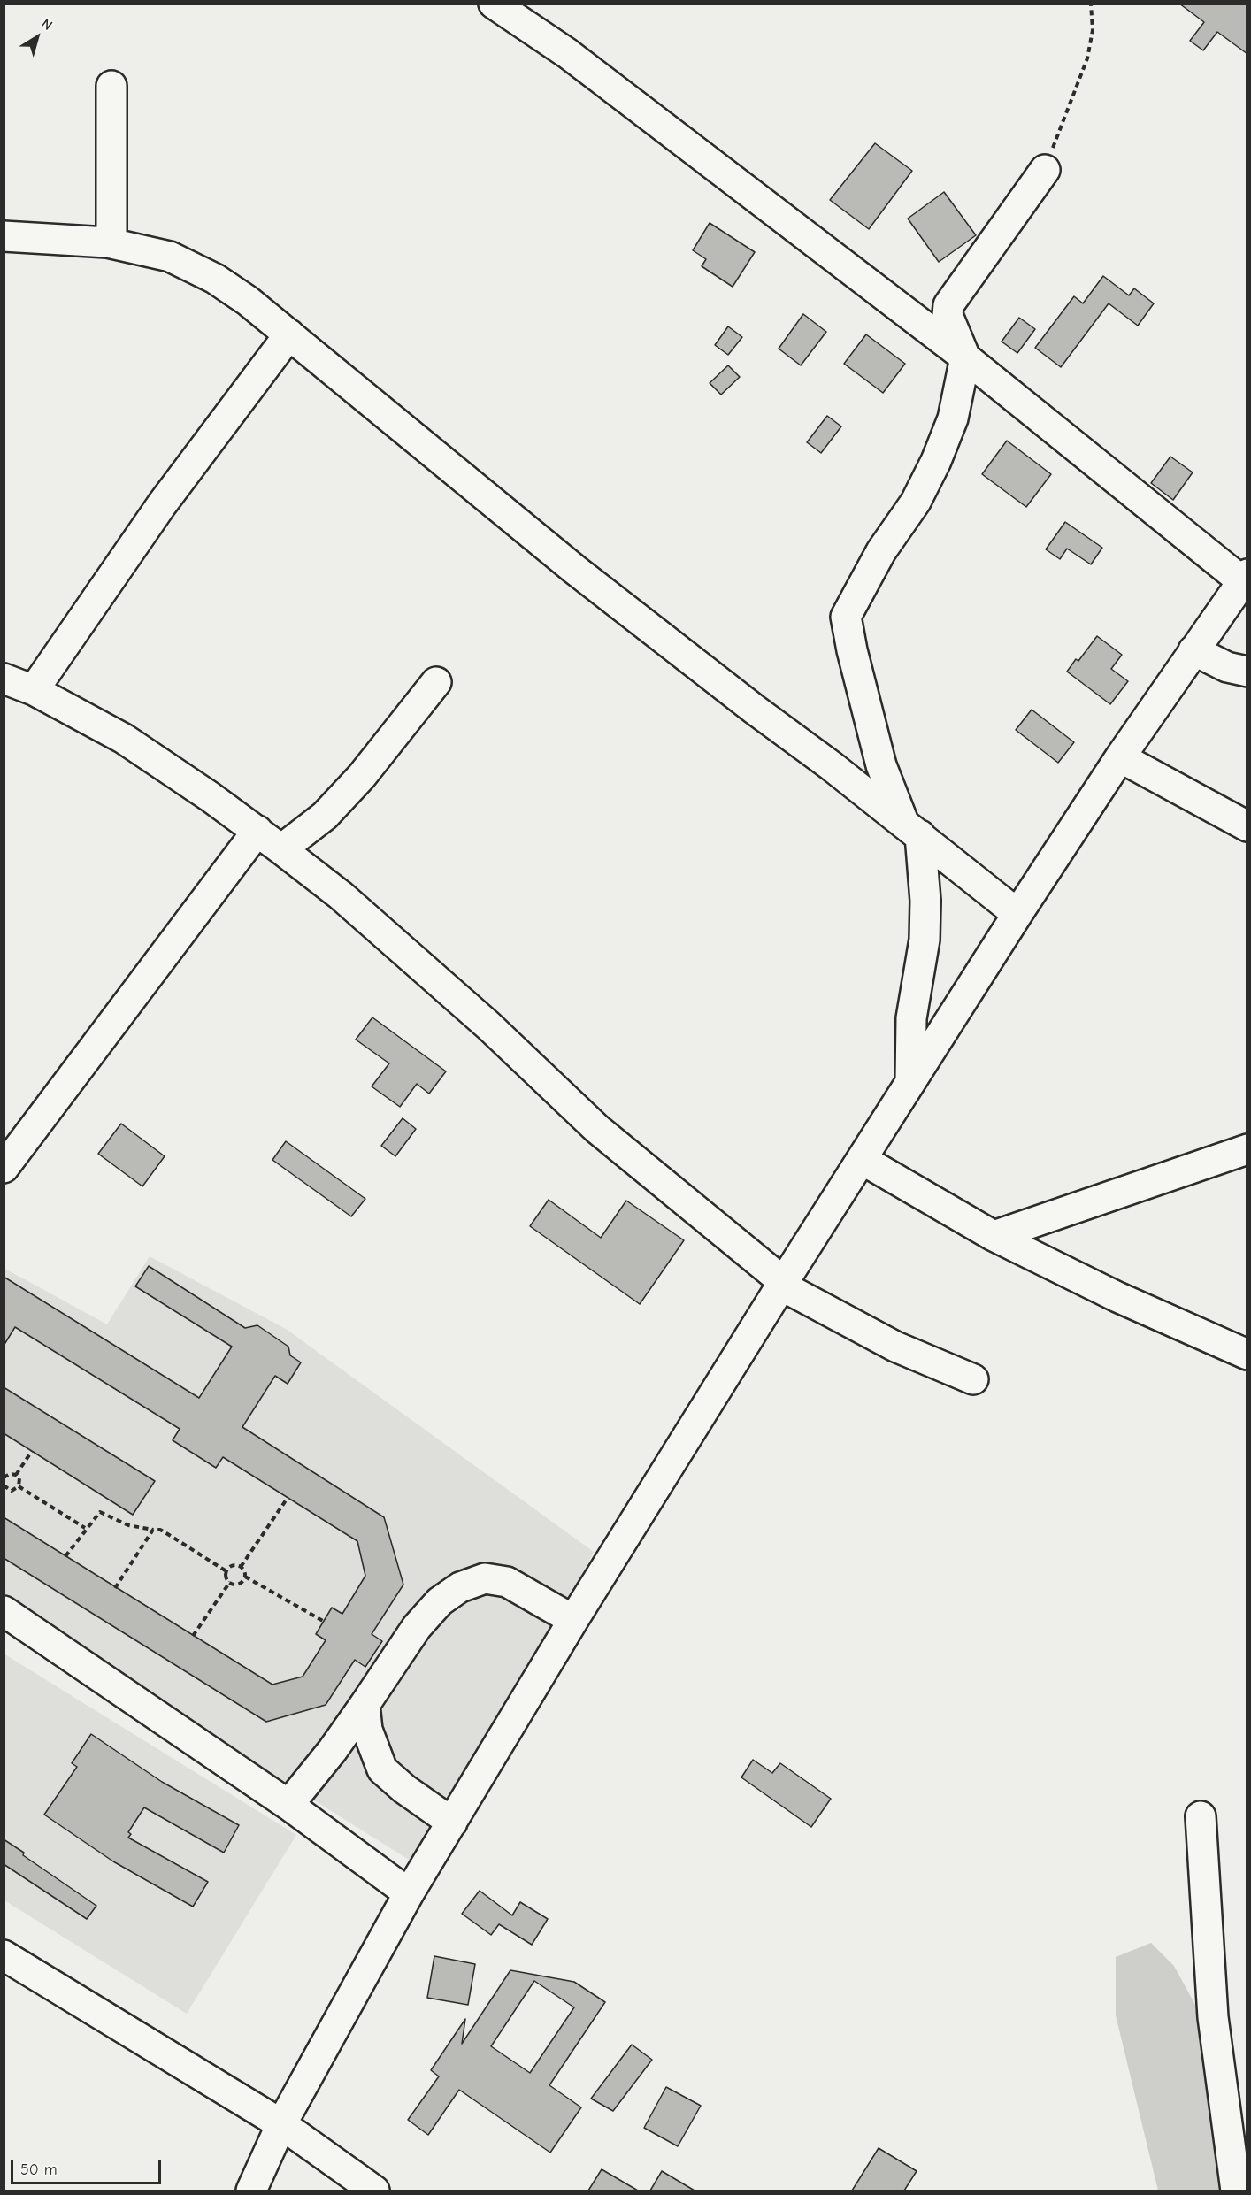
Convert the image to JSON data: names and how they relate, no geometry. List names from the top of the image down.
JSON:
{
  "scale_bar": "50 m",
  "north": "top right"
}
